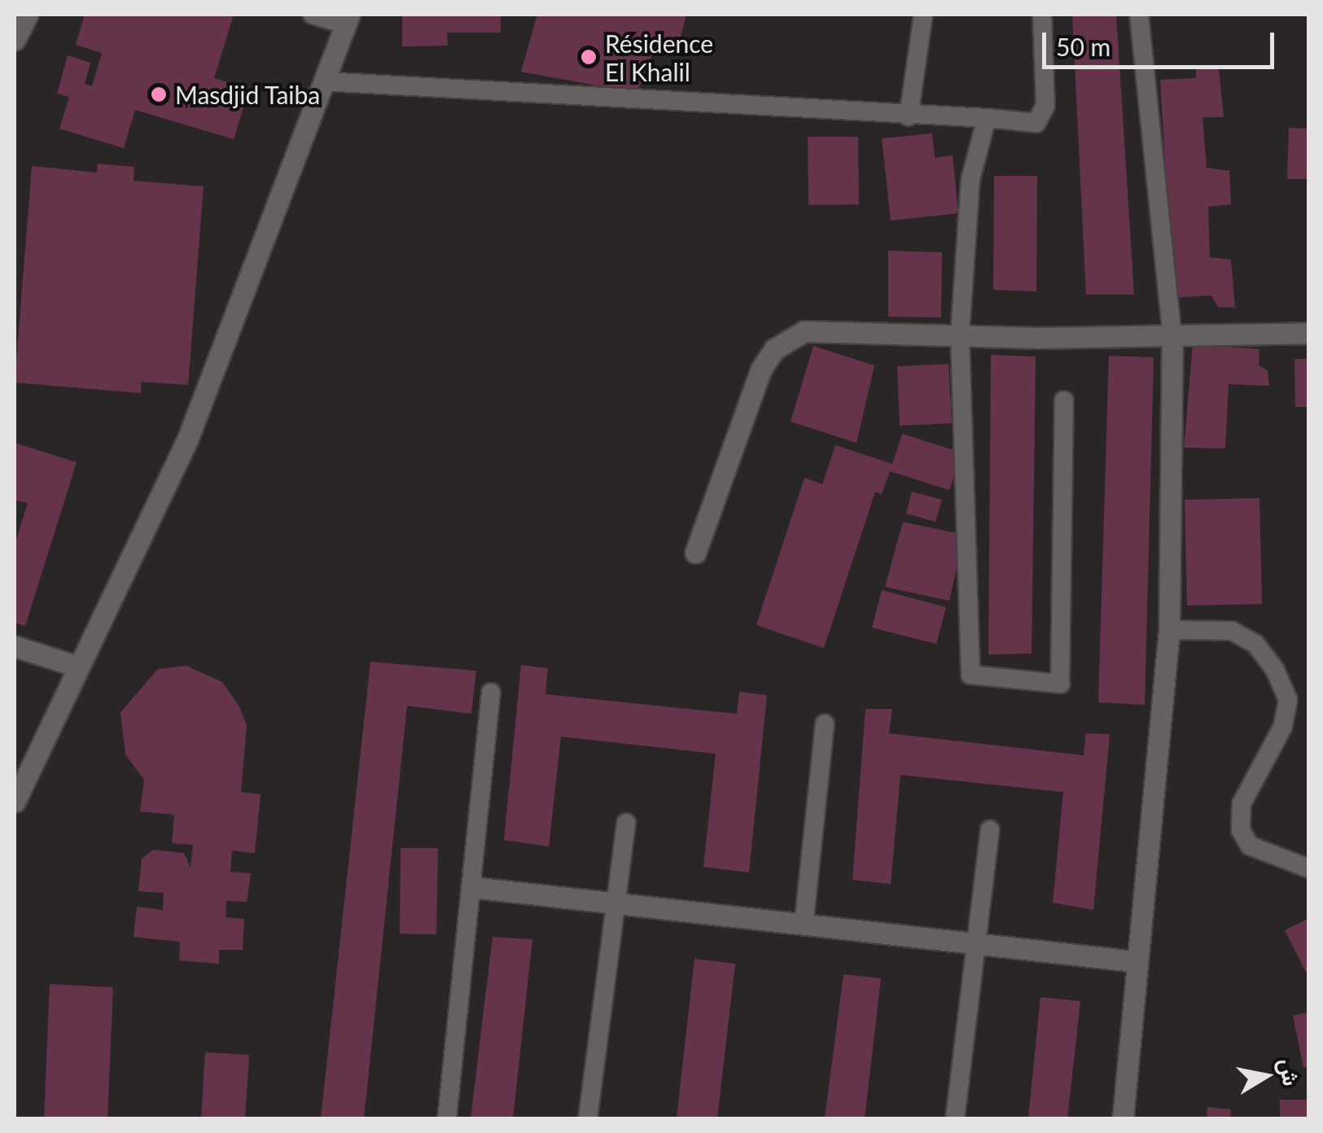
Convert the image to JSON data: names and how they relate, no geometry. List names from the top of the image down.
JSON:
{
  "places": ["Résidence El Khalil", "Masdjid Taiba"],
  "scale_bar": "50 m",
  "north": "right"
}
